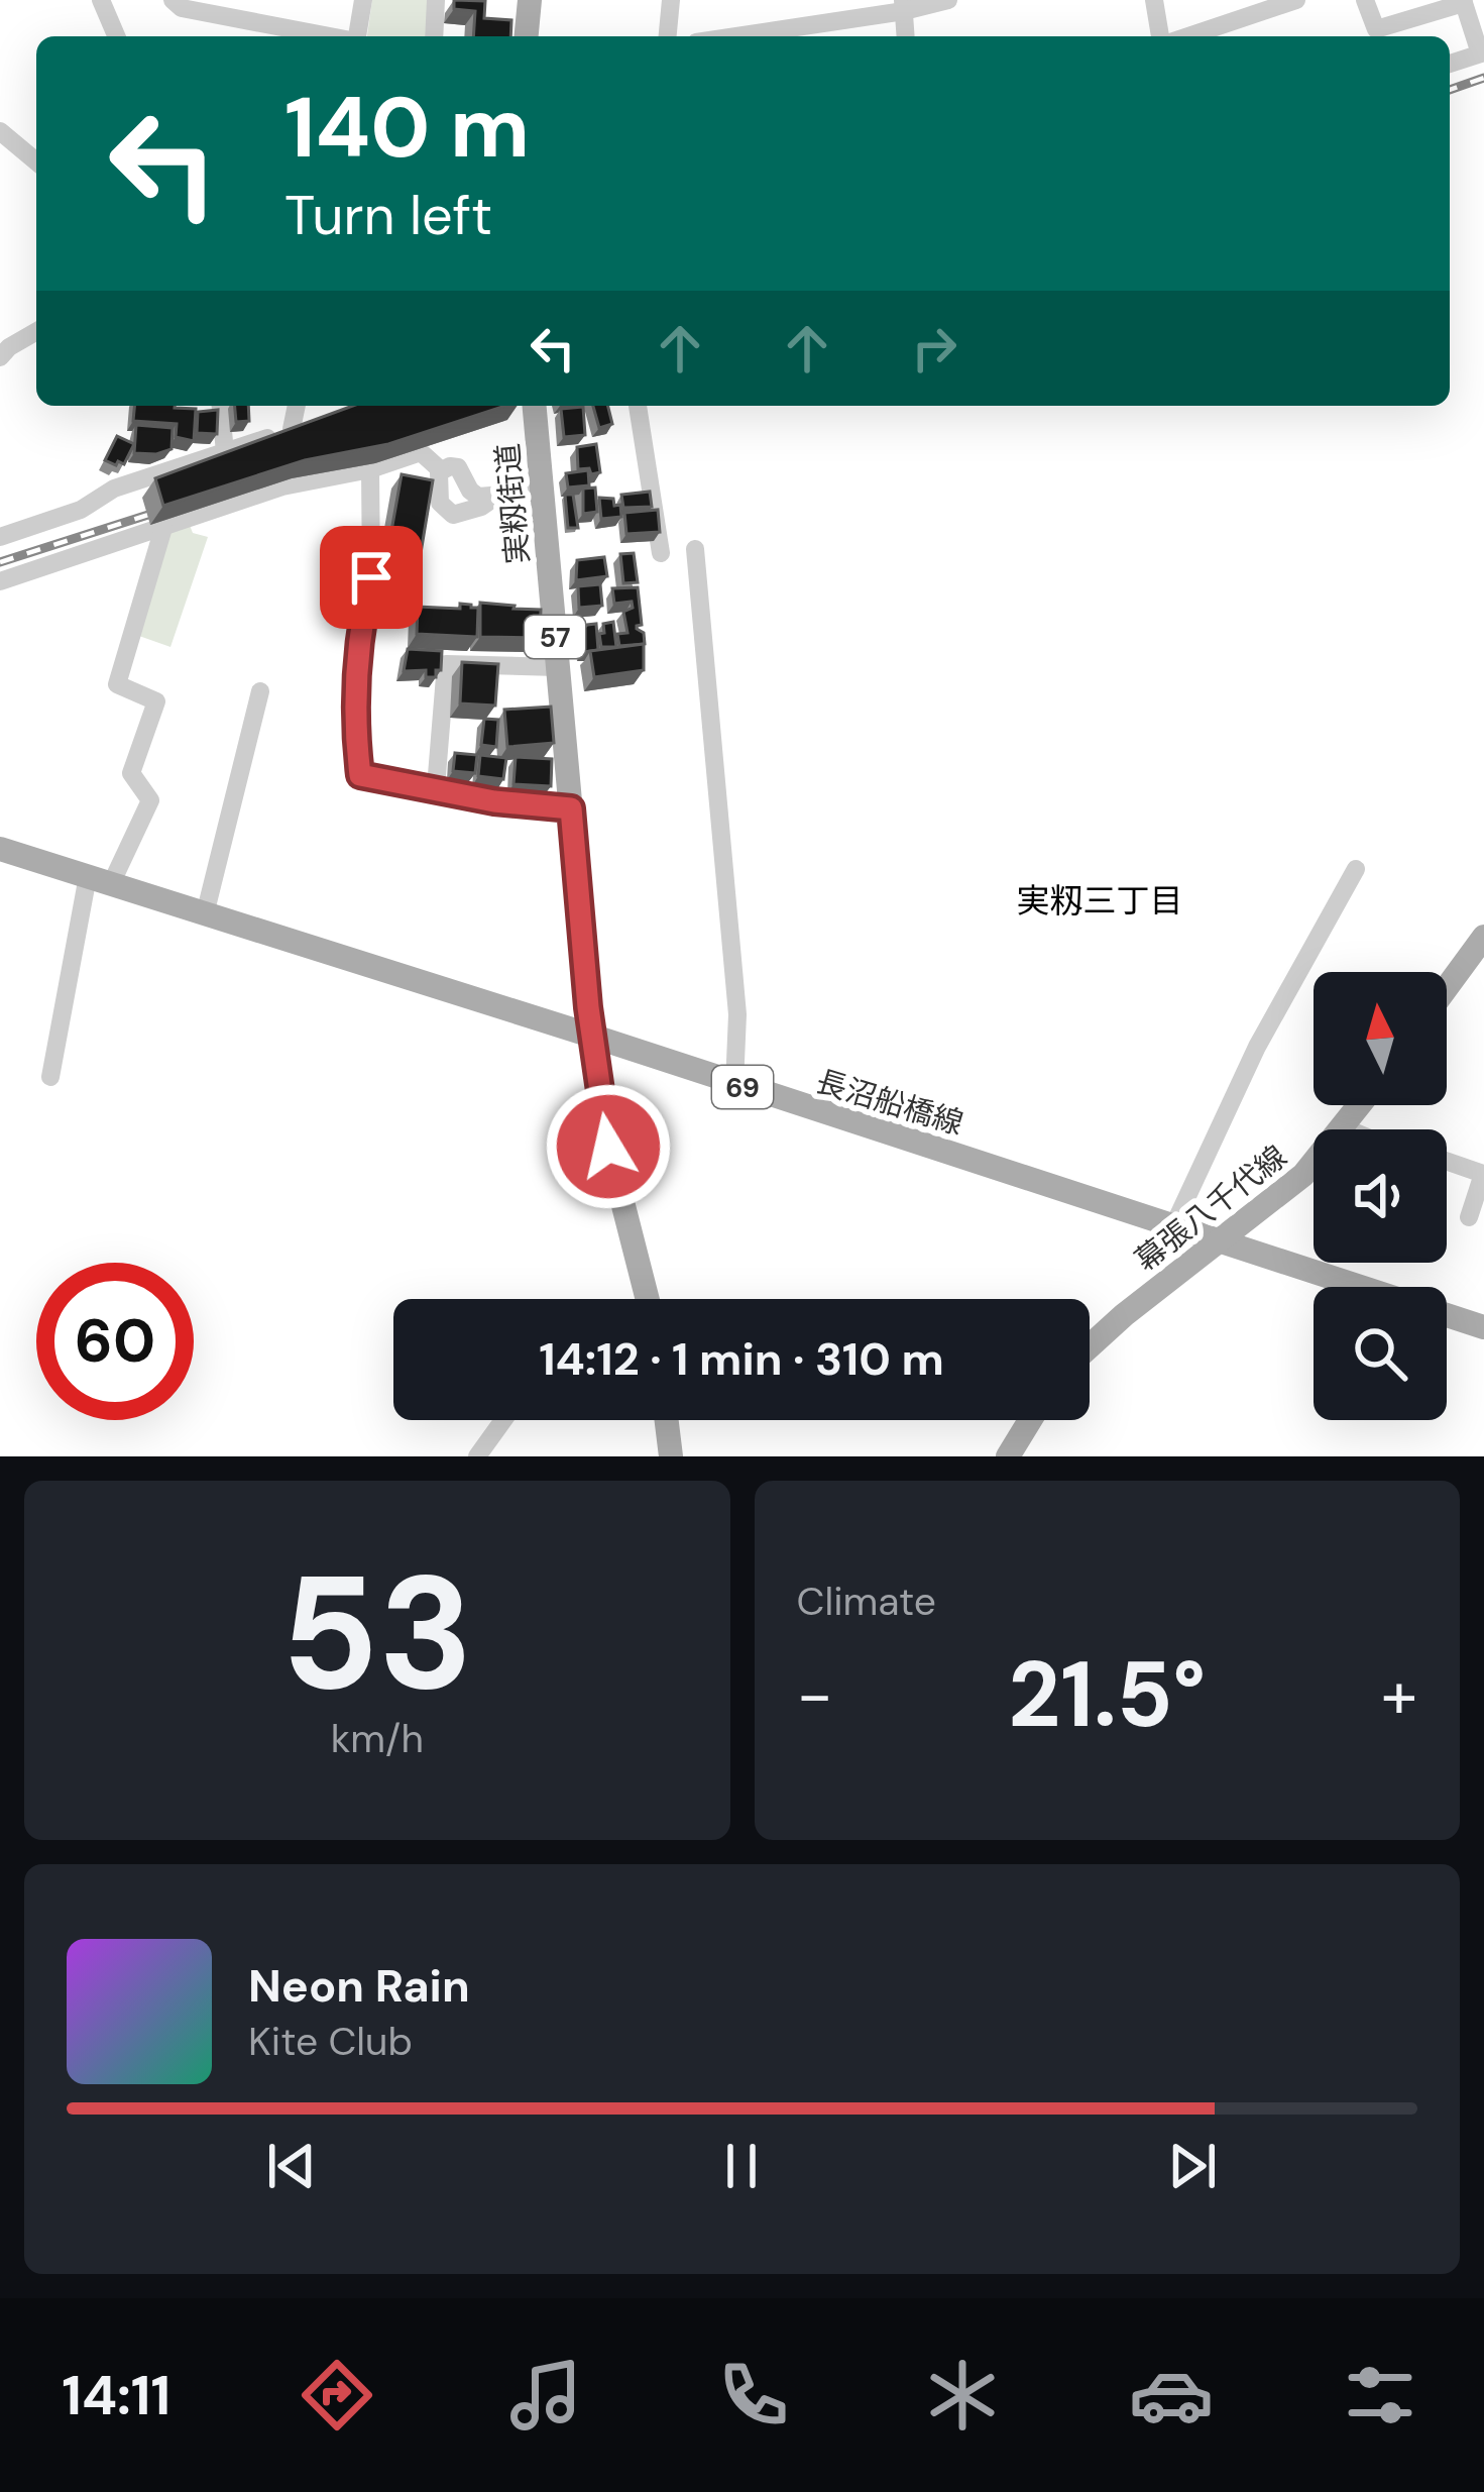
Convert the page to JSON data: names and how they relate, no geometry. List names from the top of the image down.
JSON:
{
  "streets": {
    "main road": [
      "実籾街道",
      "57",
      "69",
      "長沼船橋線",
      "幕張八千代線"
    ]
  },
  "crossings": [
    ["実籾街道", "長沼船橋線"],
    ["長沼船橋線", "幕張八千代線"]
  ],
  "districts": ["実籾三丁目"],
  "north": "top",
  "page": {
    "turn": ["140 m", "Turn left"],
    "limit": "60",
    "trip": "14:12 · 1 min · 310 m",
    "tile": [
      ["53", "km/h"],
      "Climate"
    ],
    "heat": ["−", "21.5°", "+"],
    "song": ["Neon Rain", "Kite Club"],
    "tabs": "14:11"
  }
}
